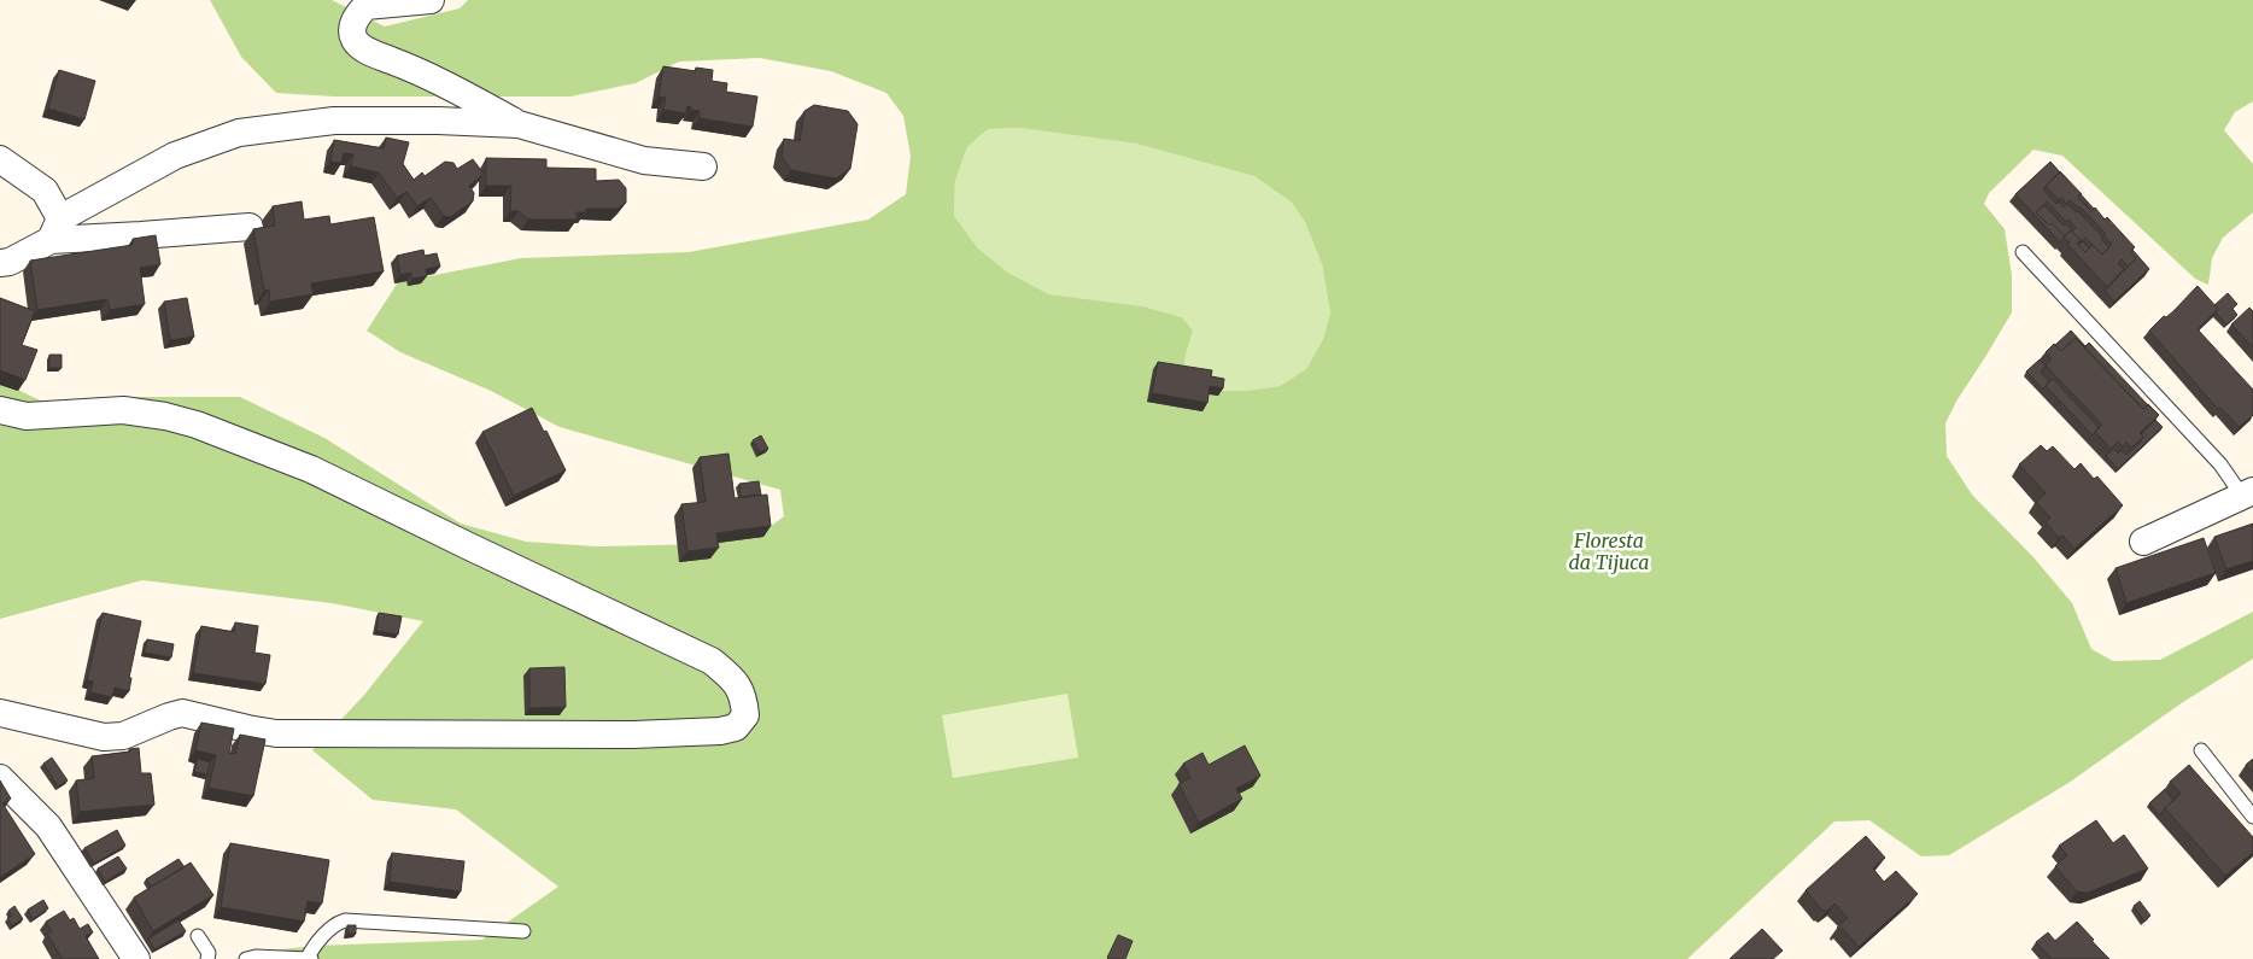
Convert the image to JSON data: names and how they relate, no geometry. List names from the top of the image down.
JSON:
{
  "parks": ["Floresta da Tijuca"]
}
